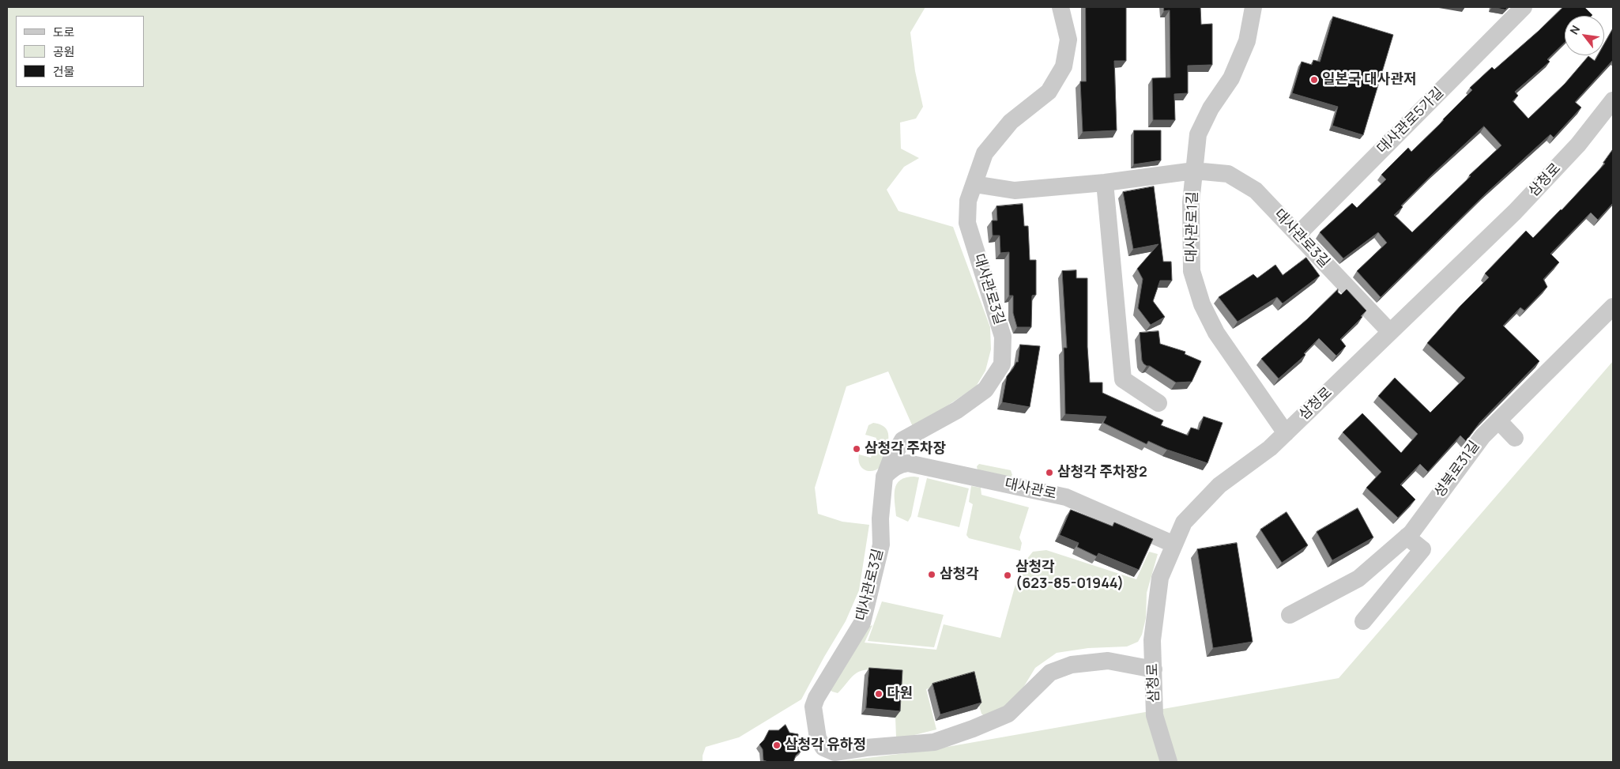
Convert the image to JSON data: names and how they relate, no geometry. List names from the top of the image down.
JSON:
{
  "streets": {
    "street": [
      "대사관로5가길",
      "삼청로",
      "대사관로1길",
      "대사관로3길",
      "성북로31길",
      "대사관로"
    ]
  },
  "crossings": [
    ["대사관로5가길", "대사관로3길"],
    ["삼청로", "대사관로1길"],
    ["삼청로", "대사관로3길"],
    ["삼청로", "대사관로"],
    ["대사관로1길", "대사관로3길"],
    ["대사관로3길", "대사관로"]
  ],
  "places": [
    "일본국 대사관저",
    "삼청각 주차장",
    "삼청각 주차장2",
    "삼청각",
    "삼청각 (623-85-01944)",
    "다원",
    "삼청각 유하정"
  ],
  "legend": ["도로", "공원", "건물"],
  "north": "top left"
}
